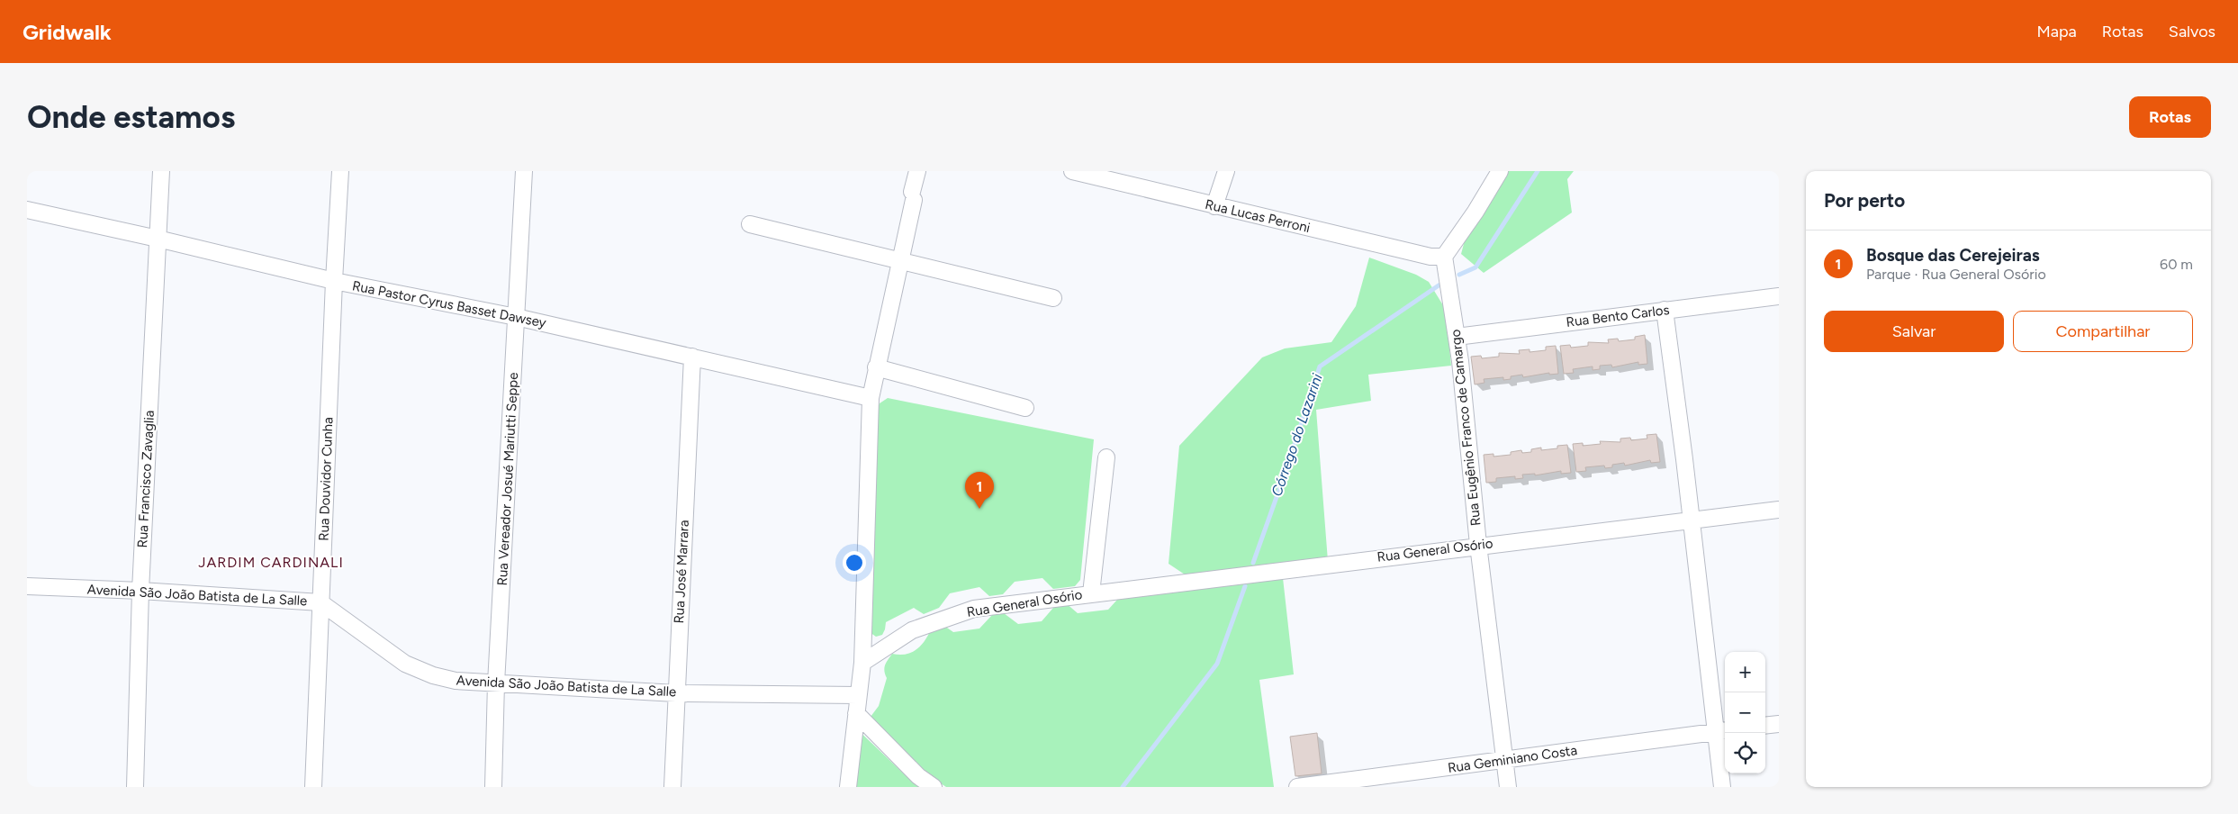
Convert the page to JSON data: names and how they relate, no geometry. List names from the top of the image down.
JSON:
{
  "streets": {
    "street": [
      "Rua Lucas Perroni",
      "Rua Pastor Cyrus Basset Dawsey",
      "Rua Bento Carlos",
      "Rua Eugênio Franco de Camargo",
      "Rua Francisco Zavaglia",
      "Rua Douvidor Cunha",
      "Rua Vereador Josué Mariutti Seppe",
      "Rua General Osório",
      "Rua José Marrara",
      "Avenida São João Batista de La Salle",
      "Rua Geminiano Costa"
    ]
  },
  "crossings": [
    ["Rua Lucas Perroni", "Rua Eugênio Franco de Camargo"],
    ["Rua Pastor Cyrus Basset Dawsey", "Rua Francisco Zavaglia"],
    ["Rua Pastor Cyrus Basset Dawsey", "Rua Douvidor Cunha"],
    ["Rua Pastor Cyrus Basset Dawsey", "Rua Vereador Josué Mariutti Seppe"],
    ["Rua Pastor Cyrus Basset Dawsey", "Rua José Marrara"],
    ["Rua Bento Carlos", "Rua Eugênio Franco de Camargo"],
    ["Rua Eugênio Franco de Camargo", "Rua General Osório"],
    ["Rua Eugênio Franco de Camargo", "Rua Geminiano Costa"],
    ["Rua Francisco Zavaglia", "Avenida São João Batista de La Salle"],
    ["Rua Douvidor Cunha", "Avenida São João Batista de La Salle"],
    ["Rua Vereador Josué Mariutti Seppe", "Avenida São João Batista de La Salle"],
    ["Rua José Marrara", "Avenida São João Batista de La Salle"]
  ],
  "districts": ["JARDIM CARDINALI"],
  "water": ["Córrego do Lazarini"],
  "page": {
    "header": "Gridwalk",
    "nav": ["Mapa", "Rotas", "Salvos"],
    "buttons": [
      "Rotas",
      ["Salvar", "Compartilhar"]
    ],
    "title": "Onde estamos",
    "heading": "Por perto",
    "list": [
      {
        "mark": "1",
        "name": "Bosque das Cerejeiras",
        "note": "Parque · Rua General Osório",
        "value": "60 m"
      }
    ],
    "pins": "1",
    "map_buttons": ["+", "−"]
  }
}
